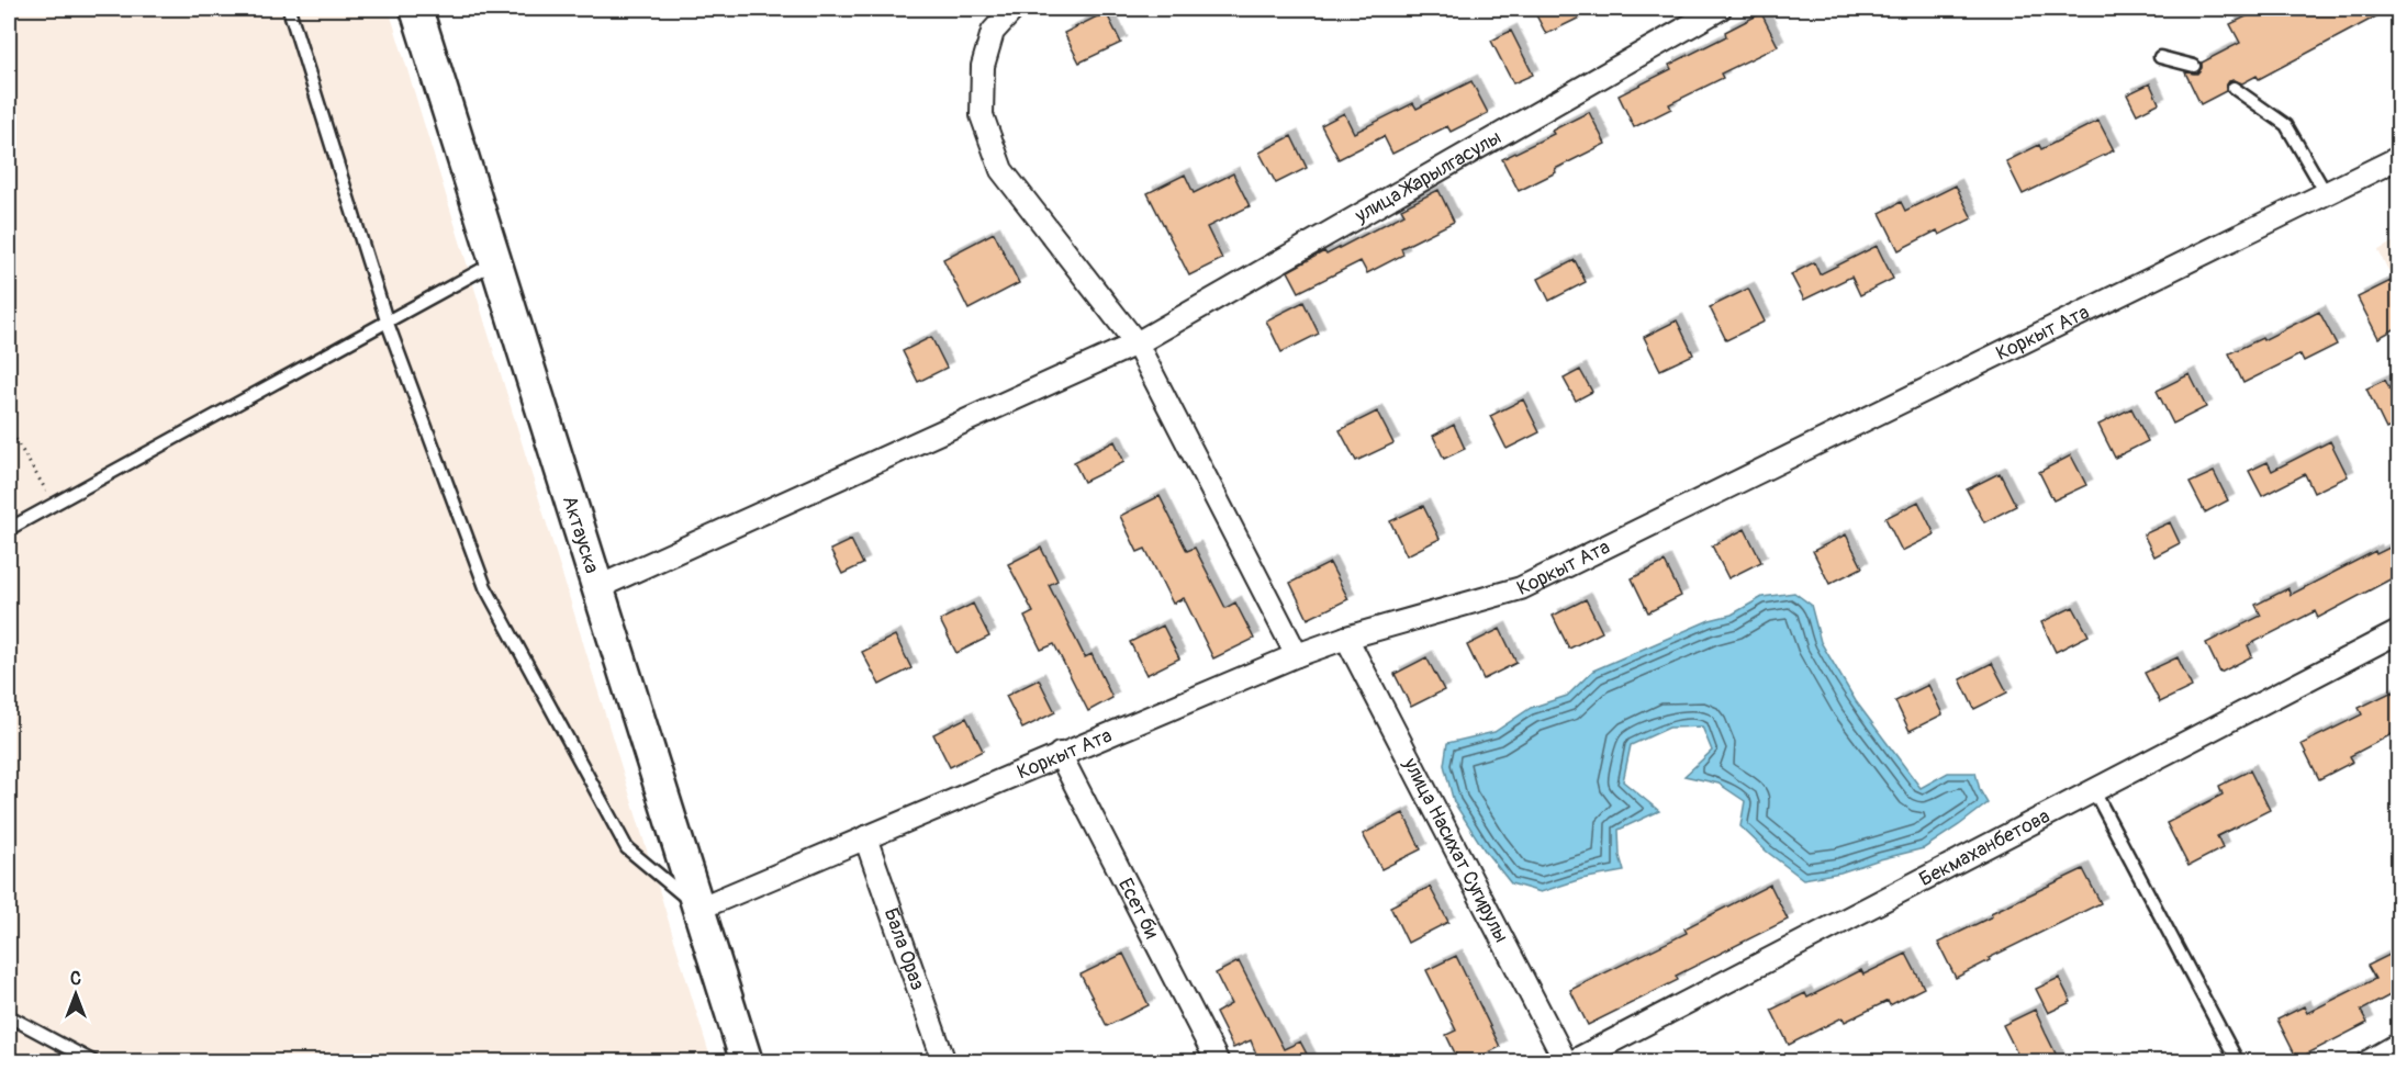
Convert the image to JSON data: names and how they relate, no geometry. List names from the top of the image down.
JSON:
{
  "streets": {
    "main road": ["Актауска"],
    "street": [
      "улица Жарылгасулы",
      "Коркыт Ата",
      "Бекмаханбетова",
      "улица Насихат Сугирулы",
      "Есет би",
      "Бала Ораз"
    ]
  },
  "crossings": [
    ["улица Жарылгасулы", "Актауска"],
    ["Коркыт Ата", "Актауска"],
    ["Коркыт Ата", "улица Насихат Сугирулы"],
    ["Коркыт Ата", "Есет би"],
    ["Коркыт Ата", "Бала Ораз"],
    ["Бекмаханбетова", "улица Насихат Сугирулы"]
  ],
  "north": "top"
}
